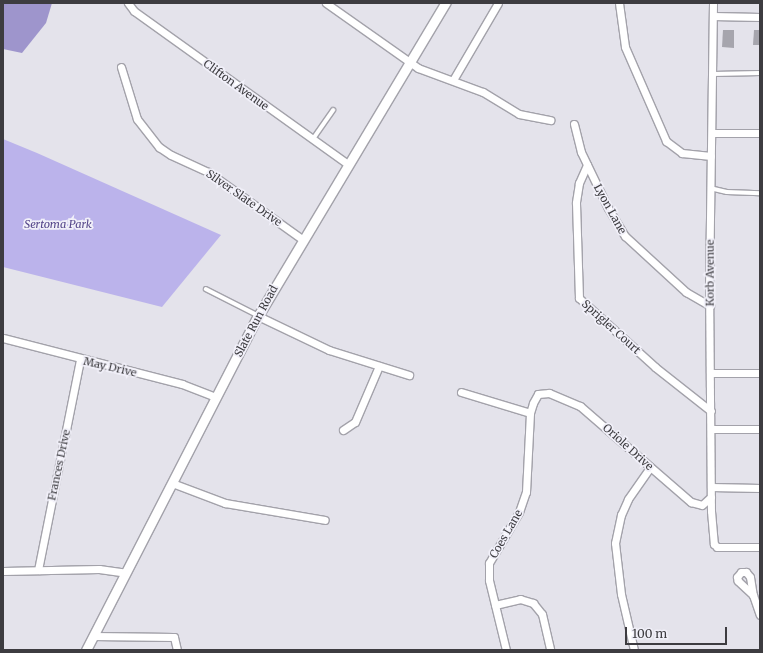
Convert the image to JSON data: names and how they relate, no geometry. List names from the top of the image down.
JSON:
{
  "streets": {
    "street": [
      "Clifton Avenue",
      "Silver Slate Drive",
      "Lyon Lane",
      "Korb Avenue",
      "Slate Run Road",
      "Sprigler Court",
      "May Drive",
      "Oriole Drive",
      "Frances Drive",
      "Coes Lane"
    ]
  },
  "crossings": [
    ["Clifton Avenue", "Slate Run Road"],
    ["Silver Slate Drive", "Slate Run Road"],
    ["Lyon Lane", "Korb Avenue"],
    ["Lyon Lane", "Sprigler Court"],
    ["Korb Avenue", "Sprigler Court"],
    ["Korb Avenue", "Oriole Drive"],
    ["Slate Run Road", "May Drive"],
    ["May Drive", "Frances Drive"],
    ["Oriole Drive", "Coes Lane"]
  ],
  "parks": ["Sertoma Park"],
  "scale_bar": "100 m"
}
